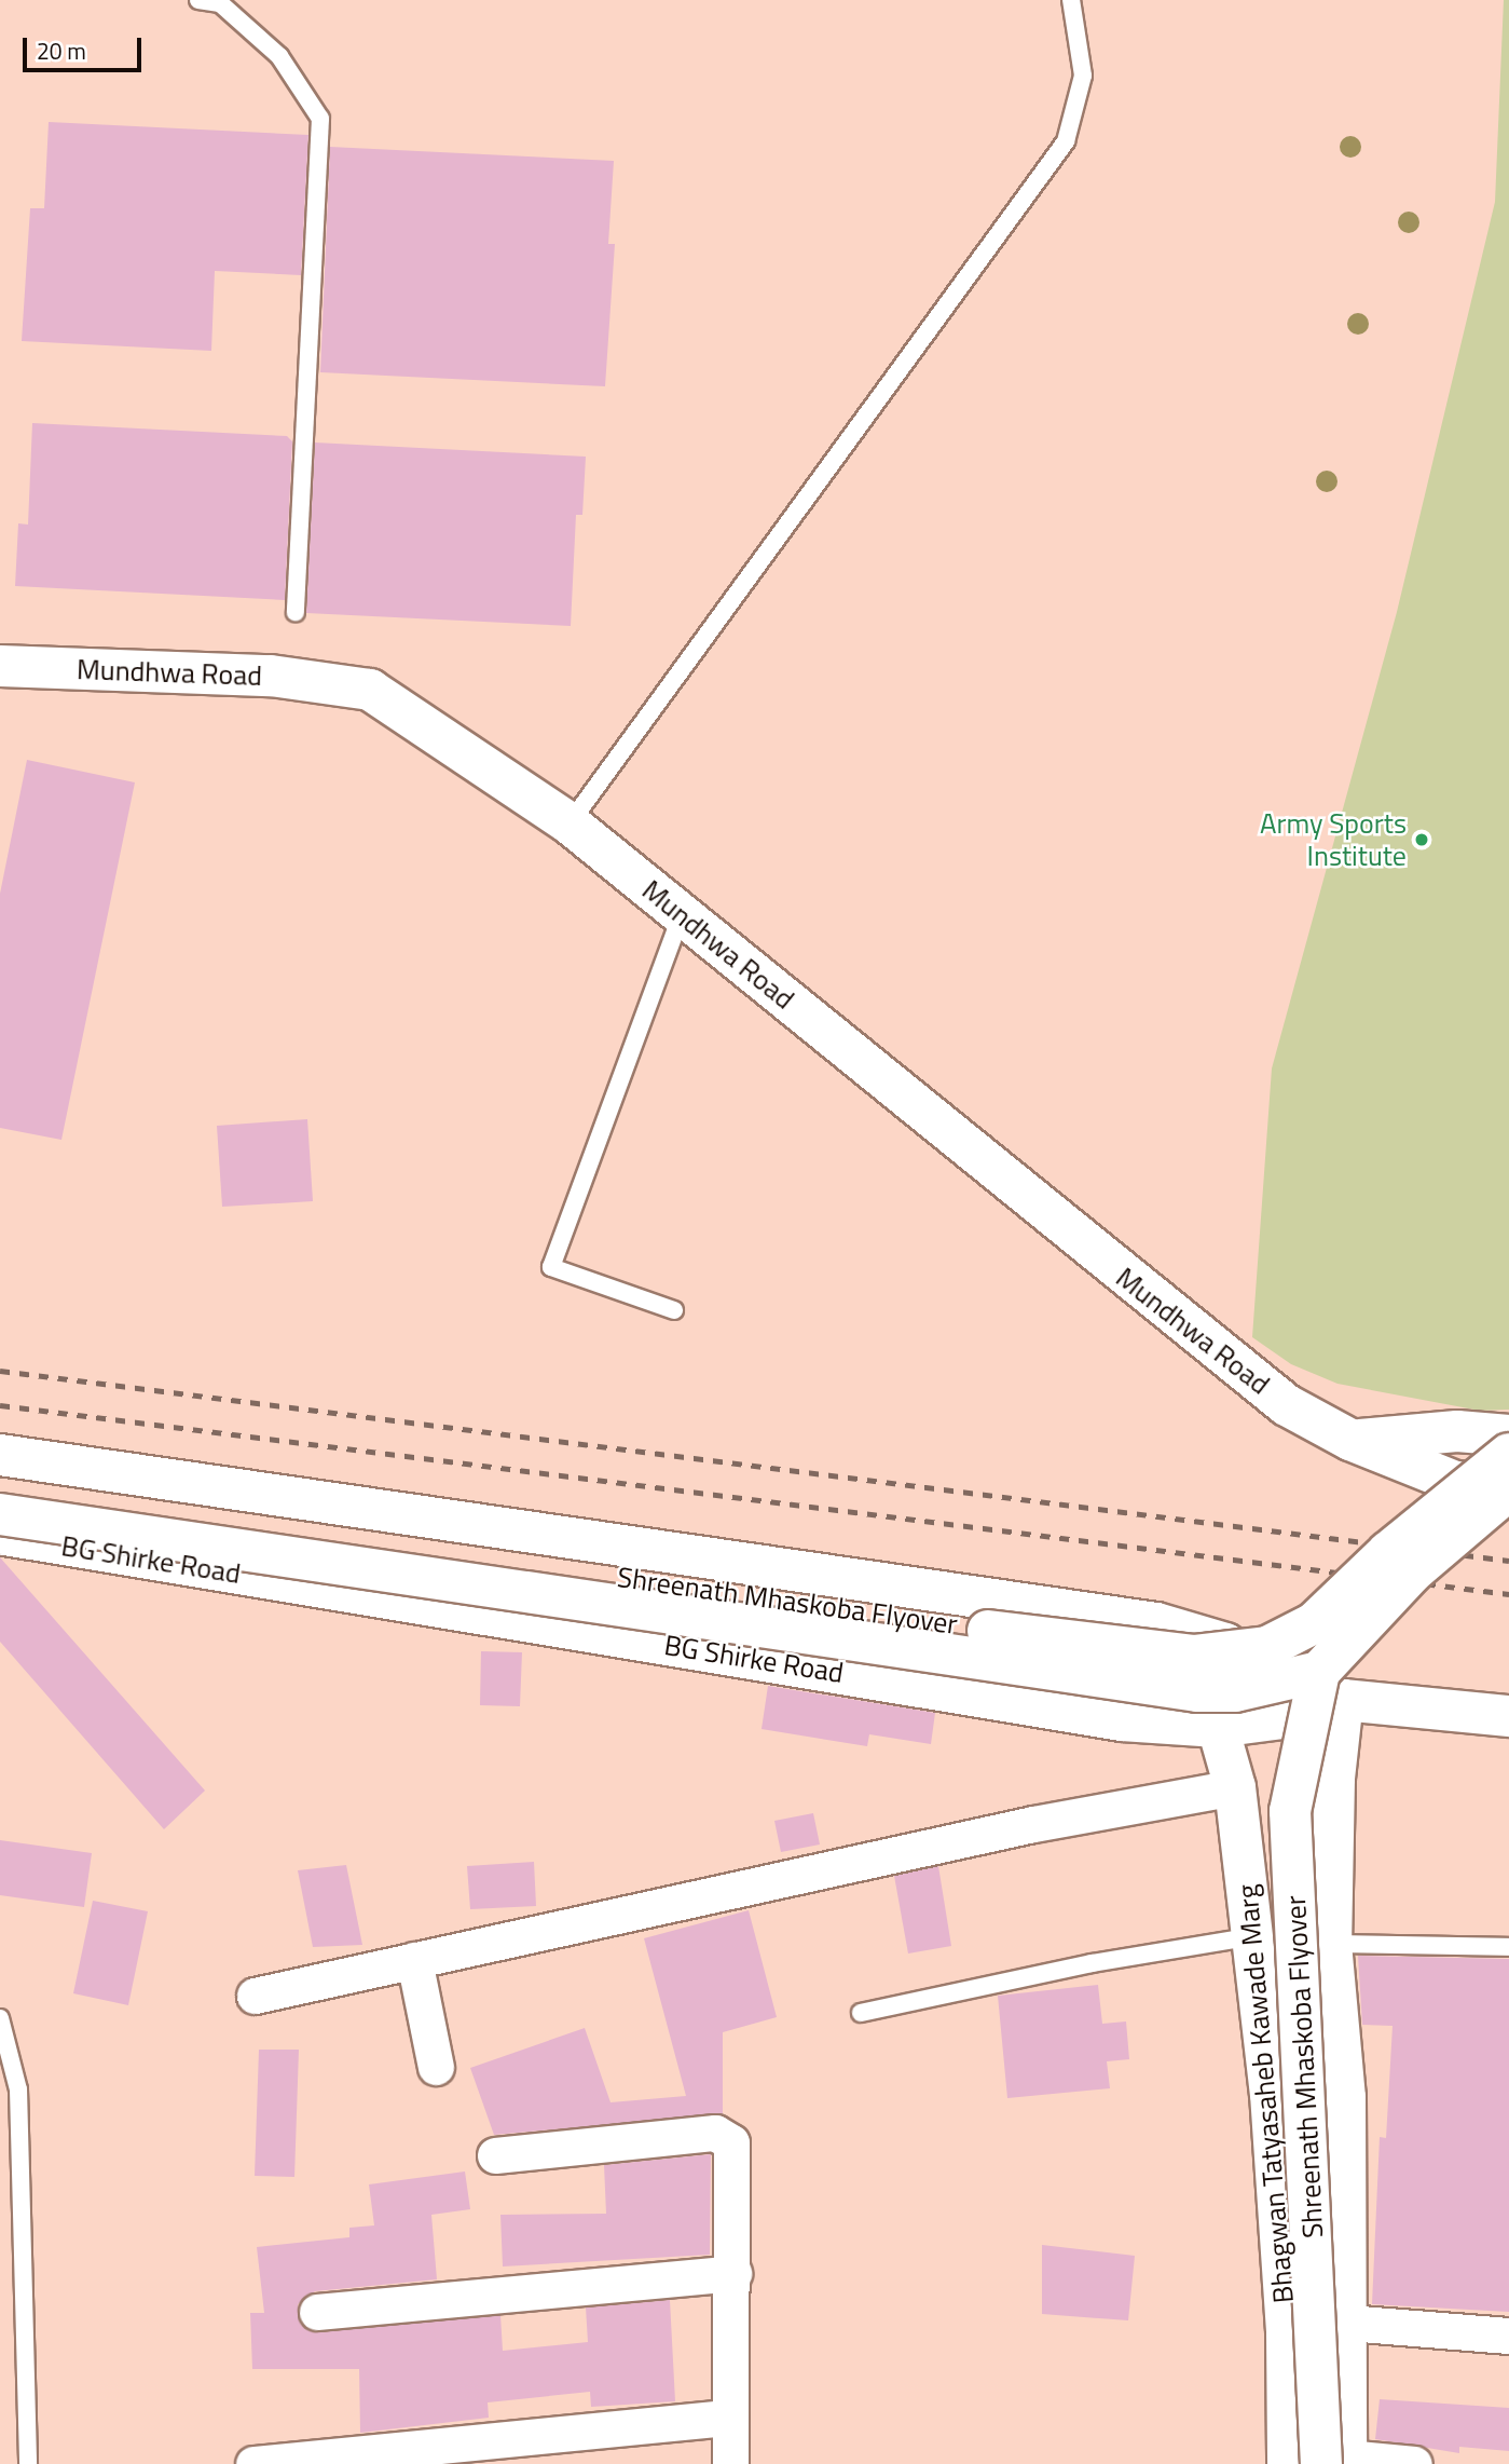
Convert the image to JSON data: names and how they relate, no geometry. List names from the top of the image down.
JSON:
{
  "streets": {
    "street": [
      "Mundhwa Road",
      "BG Shirke Road",
      "Shreenath Mhaskoba Flyover",
      "Bhagwan Tatyasaheb Kawade Marg"
    ]
  },
  "crossings": [
    ["BG Shirke Road", "Shreenath Mhaskoba Flyover"],
    ["BG Shirke Road", "Bhagwan Tatyasaheb Kawade Marg"]
  ],
  "places": ["Army Sports Institute"],
  "scale_bar": "20 m"
}
